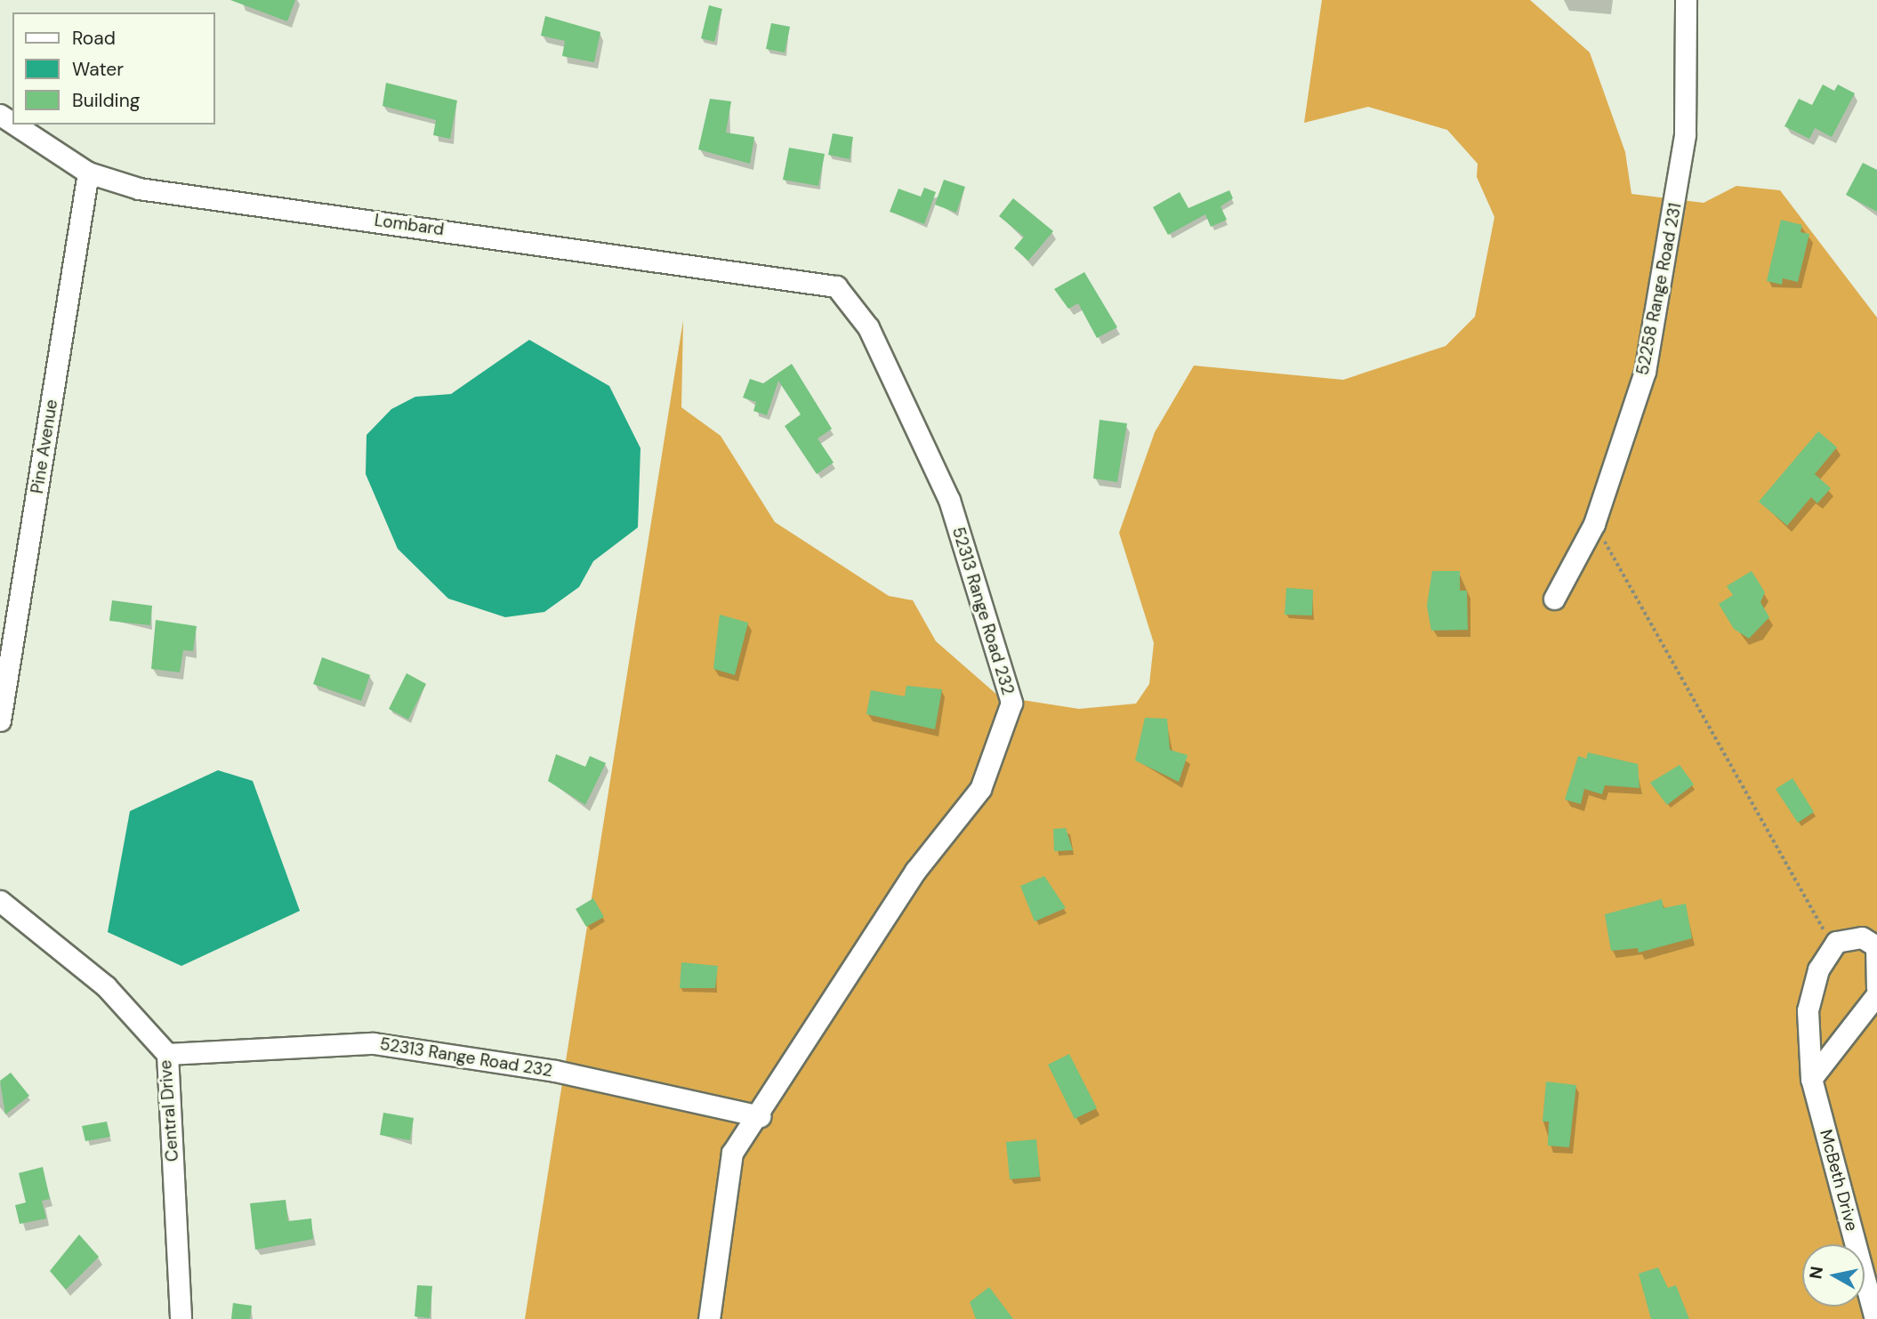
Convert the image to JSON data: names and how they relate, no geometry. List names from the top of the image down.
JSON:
{
  "streets": {
    "street": [
      "Lombard",
      "52258 Range Road 231",
      "Pine Avenue",
      "52313 Range Road 232",
      "Central Drive",
      "McBeth Drive"
    ]
  },
  "crossings": [
    ["Lombard", "Pine Avenue"],
    ["Lombard", "52313 Range Road 232"],
    ["52313 Range Road 232", "Central Drive"]
  ],
  "legend": ["Road", "Water", "Building"],
  "north": "left"
}
